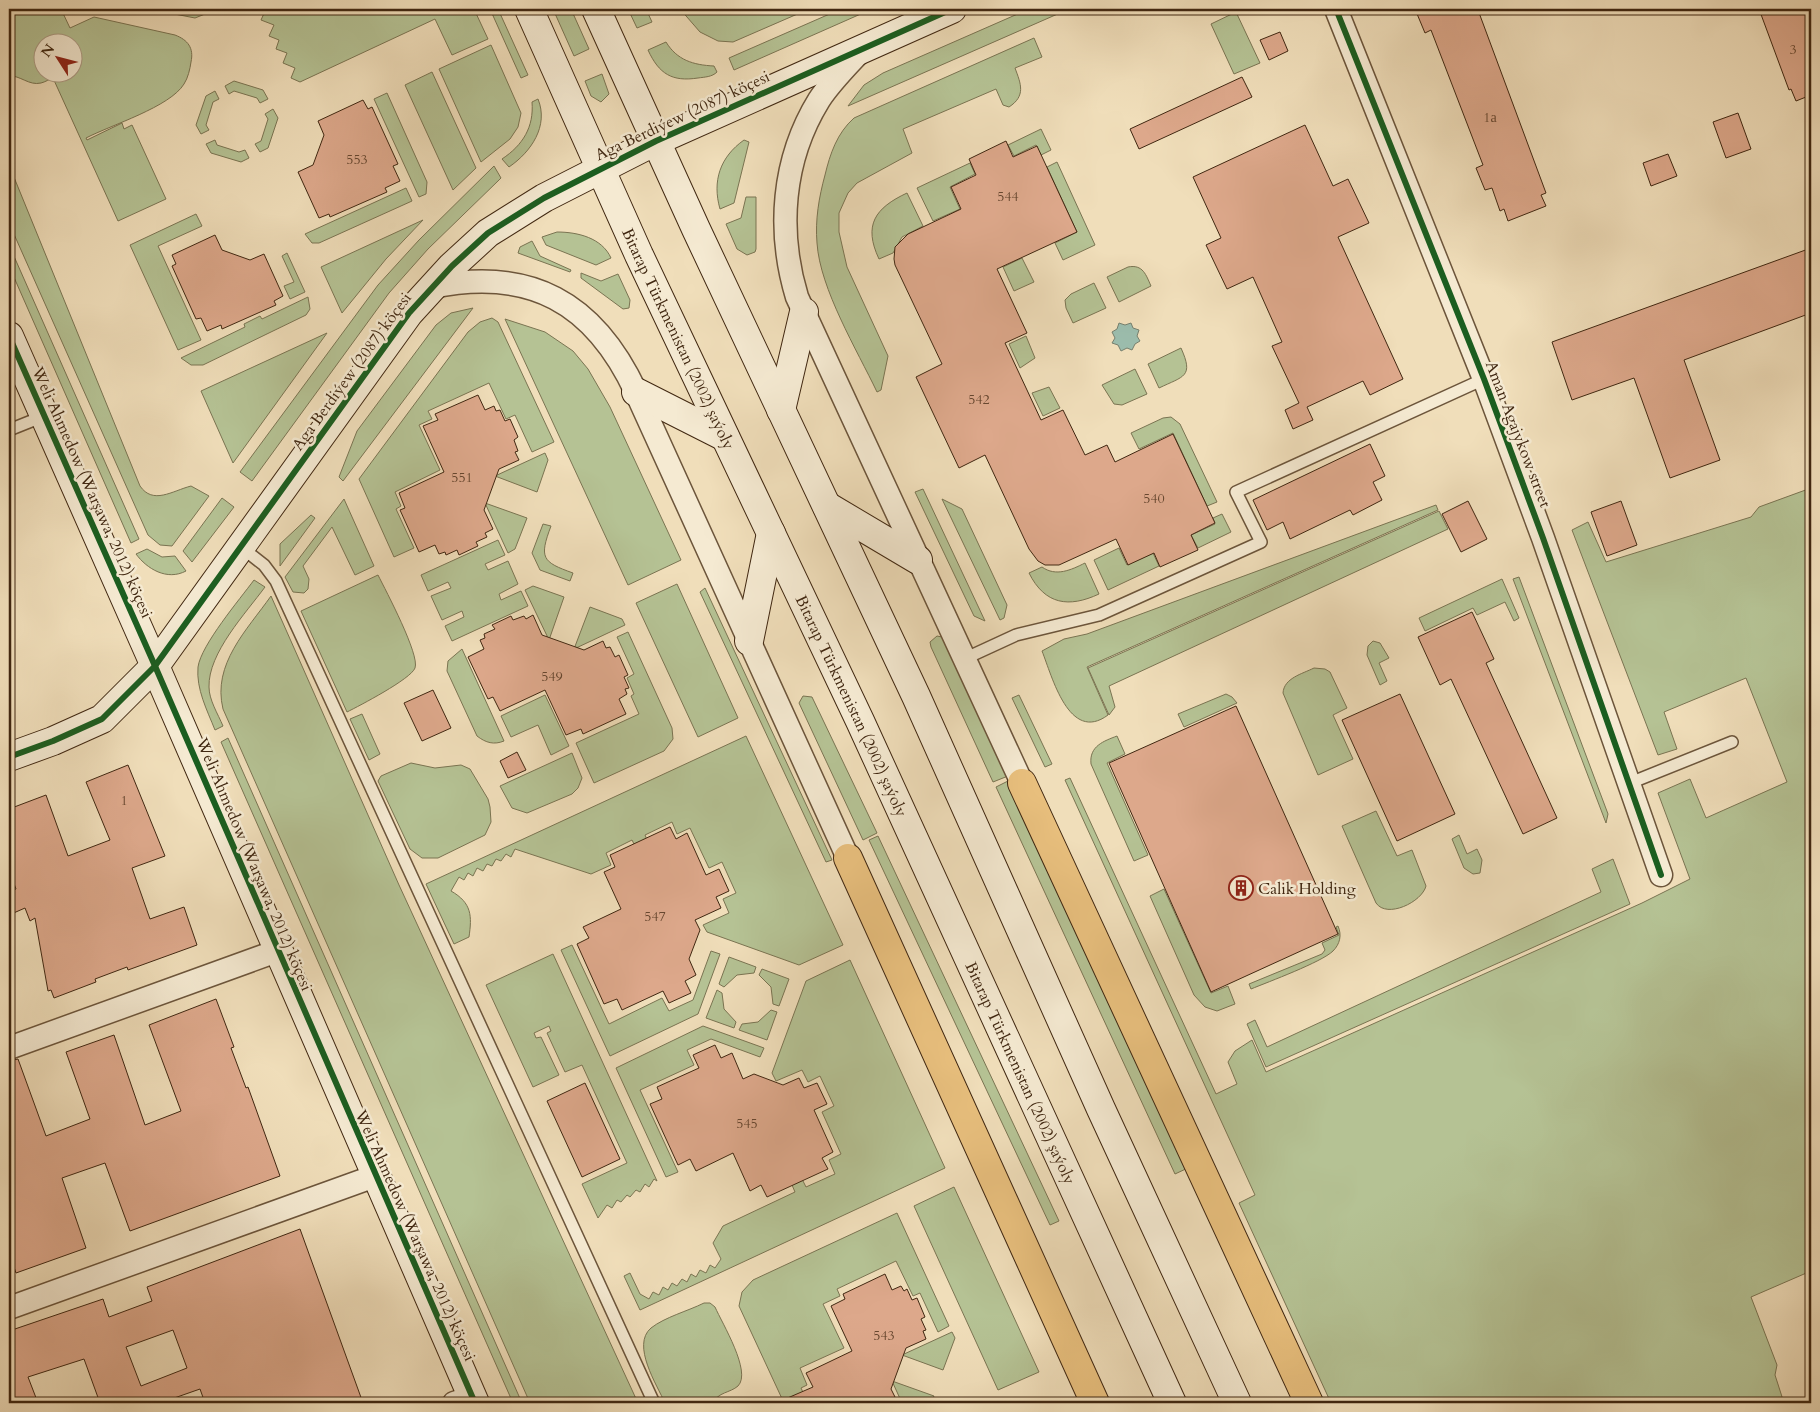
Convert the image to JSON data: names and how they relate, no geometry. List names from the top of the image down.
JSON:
{
  "streets": {
    "main road": ["Aga Berdiýew (2087) köçesi", "Bitarap Türkmenistan (2002) şaýoly", "Weli Ahmedow (Warşawa, 2012) köçesi"],
    "street": ["Aman Agajykow street"]
  },
  "crossings": [
    ["Aga Berdiýew (2087) köçesi", "Bitarap Türkmenistan (2002) şaýoly"],
    ["Aga Berdiýew (2087) köçesi", "Weli Ahmedow (Warşawa, 2012) köçesi"]
  ],
  "places": {
    "building": ["Calik Holding"]
  },
  "house_numbers": [
    "3",
    "1а",
    "553",
    "544",
    "542",
    "551",
    "540",
    "549",
    "1",
    "547",
    "545",
    "543"
  ],
  "north": "top left"
}
